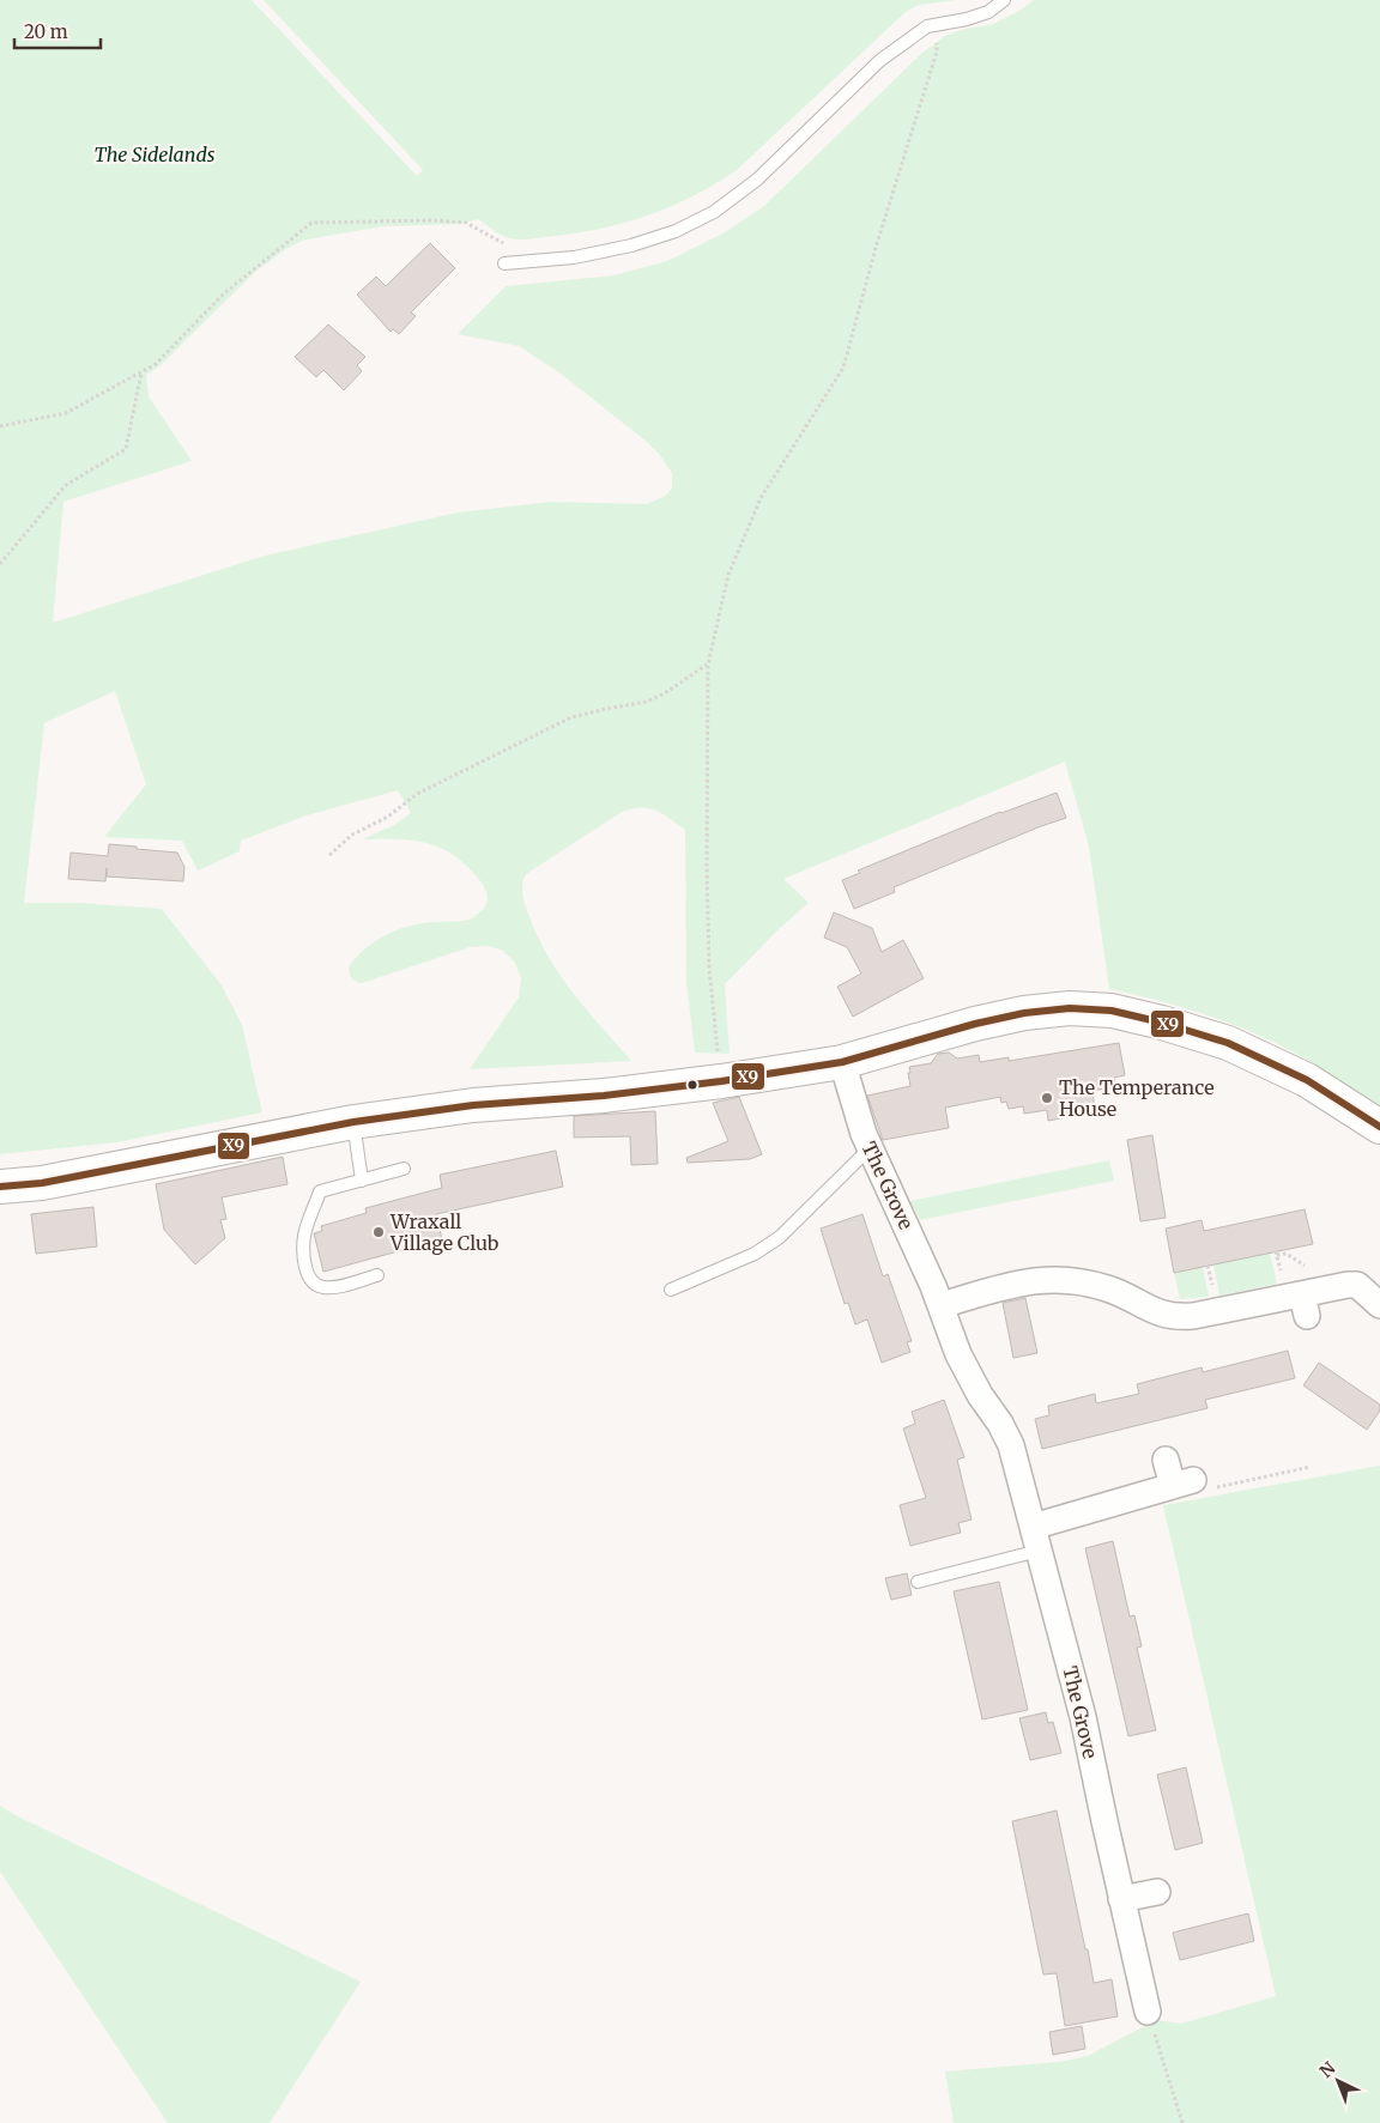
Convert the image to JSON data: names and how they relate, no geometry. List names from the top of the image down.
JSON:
{
  "streets": {
    "street": ["The Grove"]
  },
  "parks": ["The Sidelands"],
  "places": ["The Temperance House", "Wraxall Village Club"],
  "lines": ["transit line X9"],
  "scale_bar": "20 m",
  "north": "top left"
}
